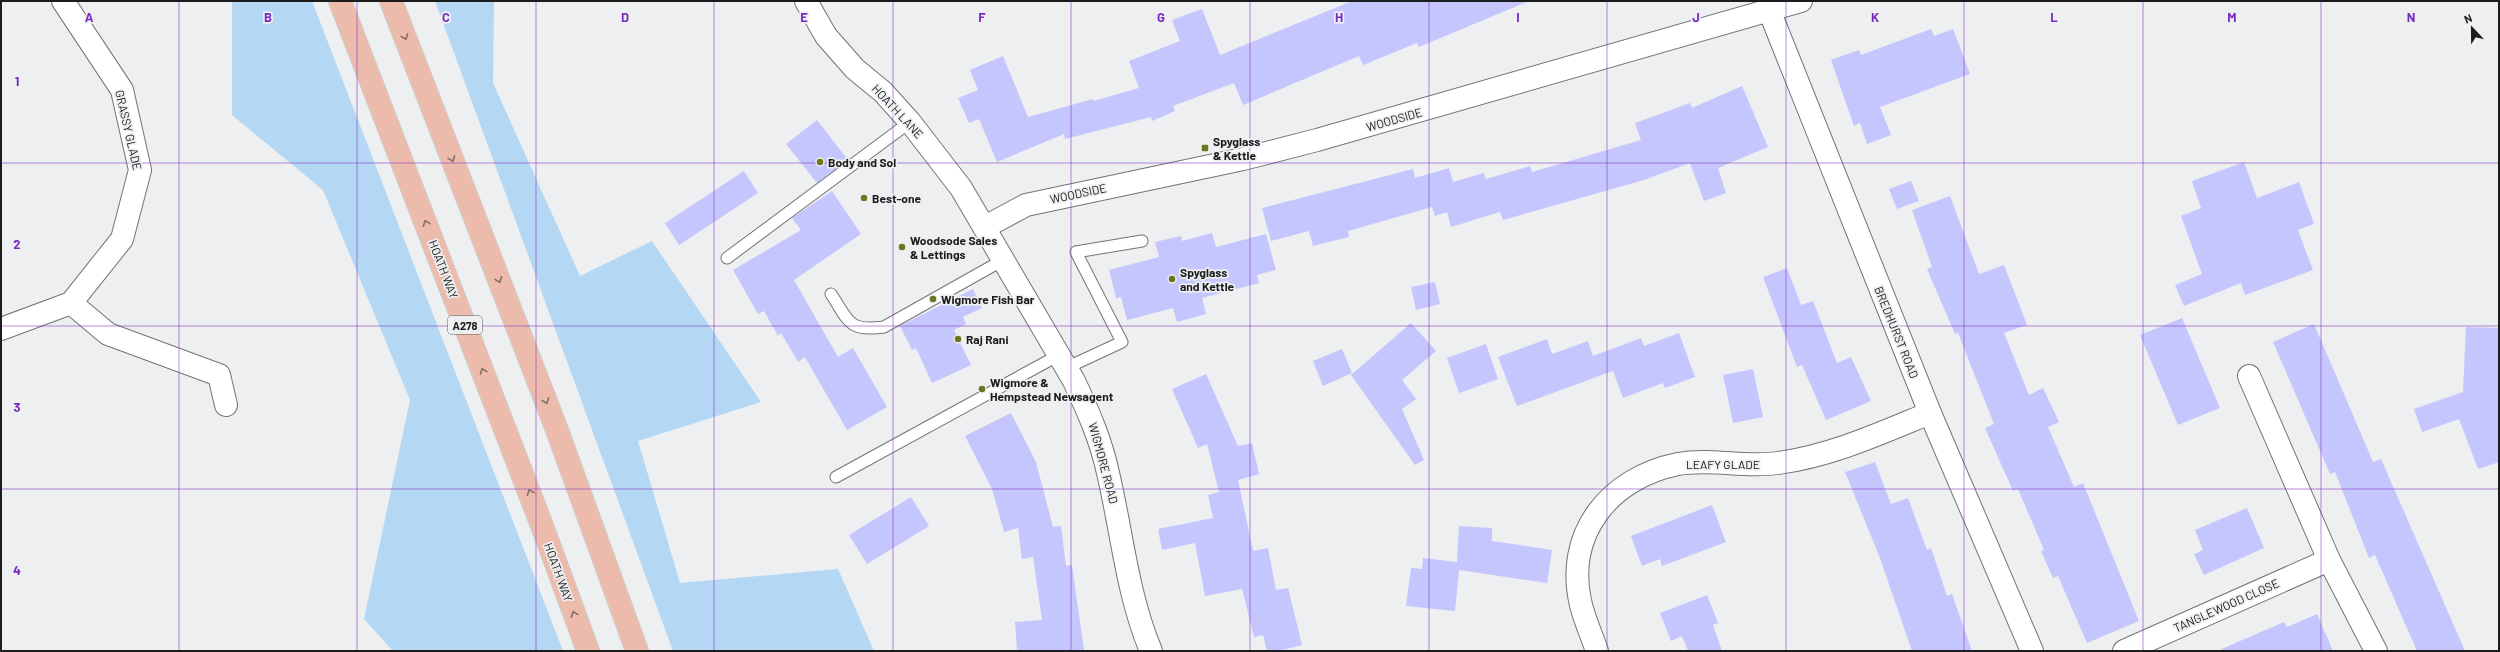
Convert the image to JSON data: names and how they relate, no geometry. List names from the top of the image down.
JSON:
{
  "streets": {
    "main road": ["HOATH WAY", "A278"],
    "street": [
      "HOATH LANE",
      "WOODSIDE",
      "GRASSY GLADE",
      "BREDHURST ROAD",
      "WIGMORE ROAD",
      "LEAFY GLADE",
      "TANGLEWOOD CLOSE"
    ]
  },
  "crossings": [
    ["HOATH LANE", "WOODSIDE"],
    ["HOATH LANE", "WIGMORE ROAD"],
    ["WOODSIDE", "BREDHURST ROAD"],
    ["WOODSIDE", "WIGMORE ROAD"],
    ["BREDHURST ROAD", "LEAFY GLADE"]
  ],
  "places": {
    "transit": ["Spyglass & Kettle"],
    "other": [
      "Body and Sol",
      "Best-one",
      "Woodsode Sales & Lettings",
      "Spyglass and Kettle",
      "Wigmore Fish Bar",
      "Raj Rani",
      "Wigmore & Hempstead Newsagent"
    ]
  },
  "north": "top",
  "grid": {
    "columns": [
      "A",
      "B",
      "C",
      "D",
      "E",
      "F",
      "G",
      "H",
      "I",
      "J",
      "K",
      "L",
      "M",
      "N"
    ],
    "rows": [
      "1",
      "2",
      "3",
      "4"
    ]
  }
}
